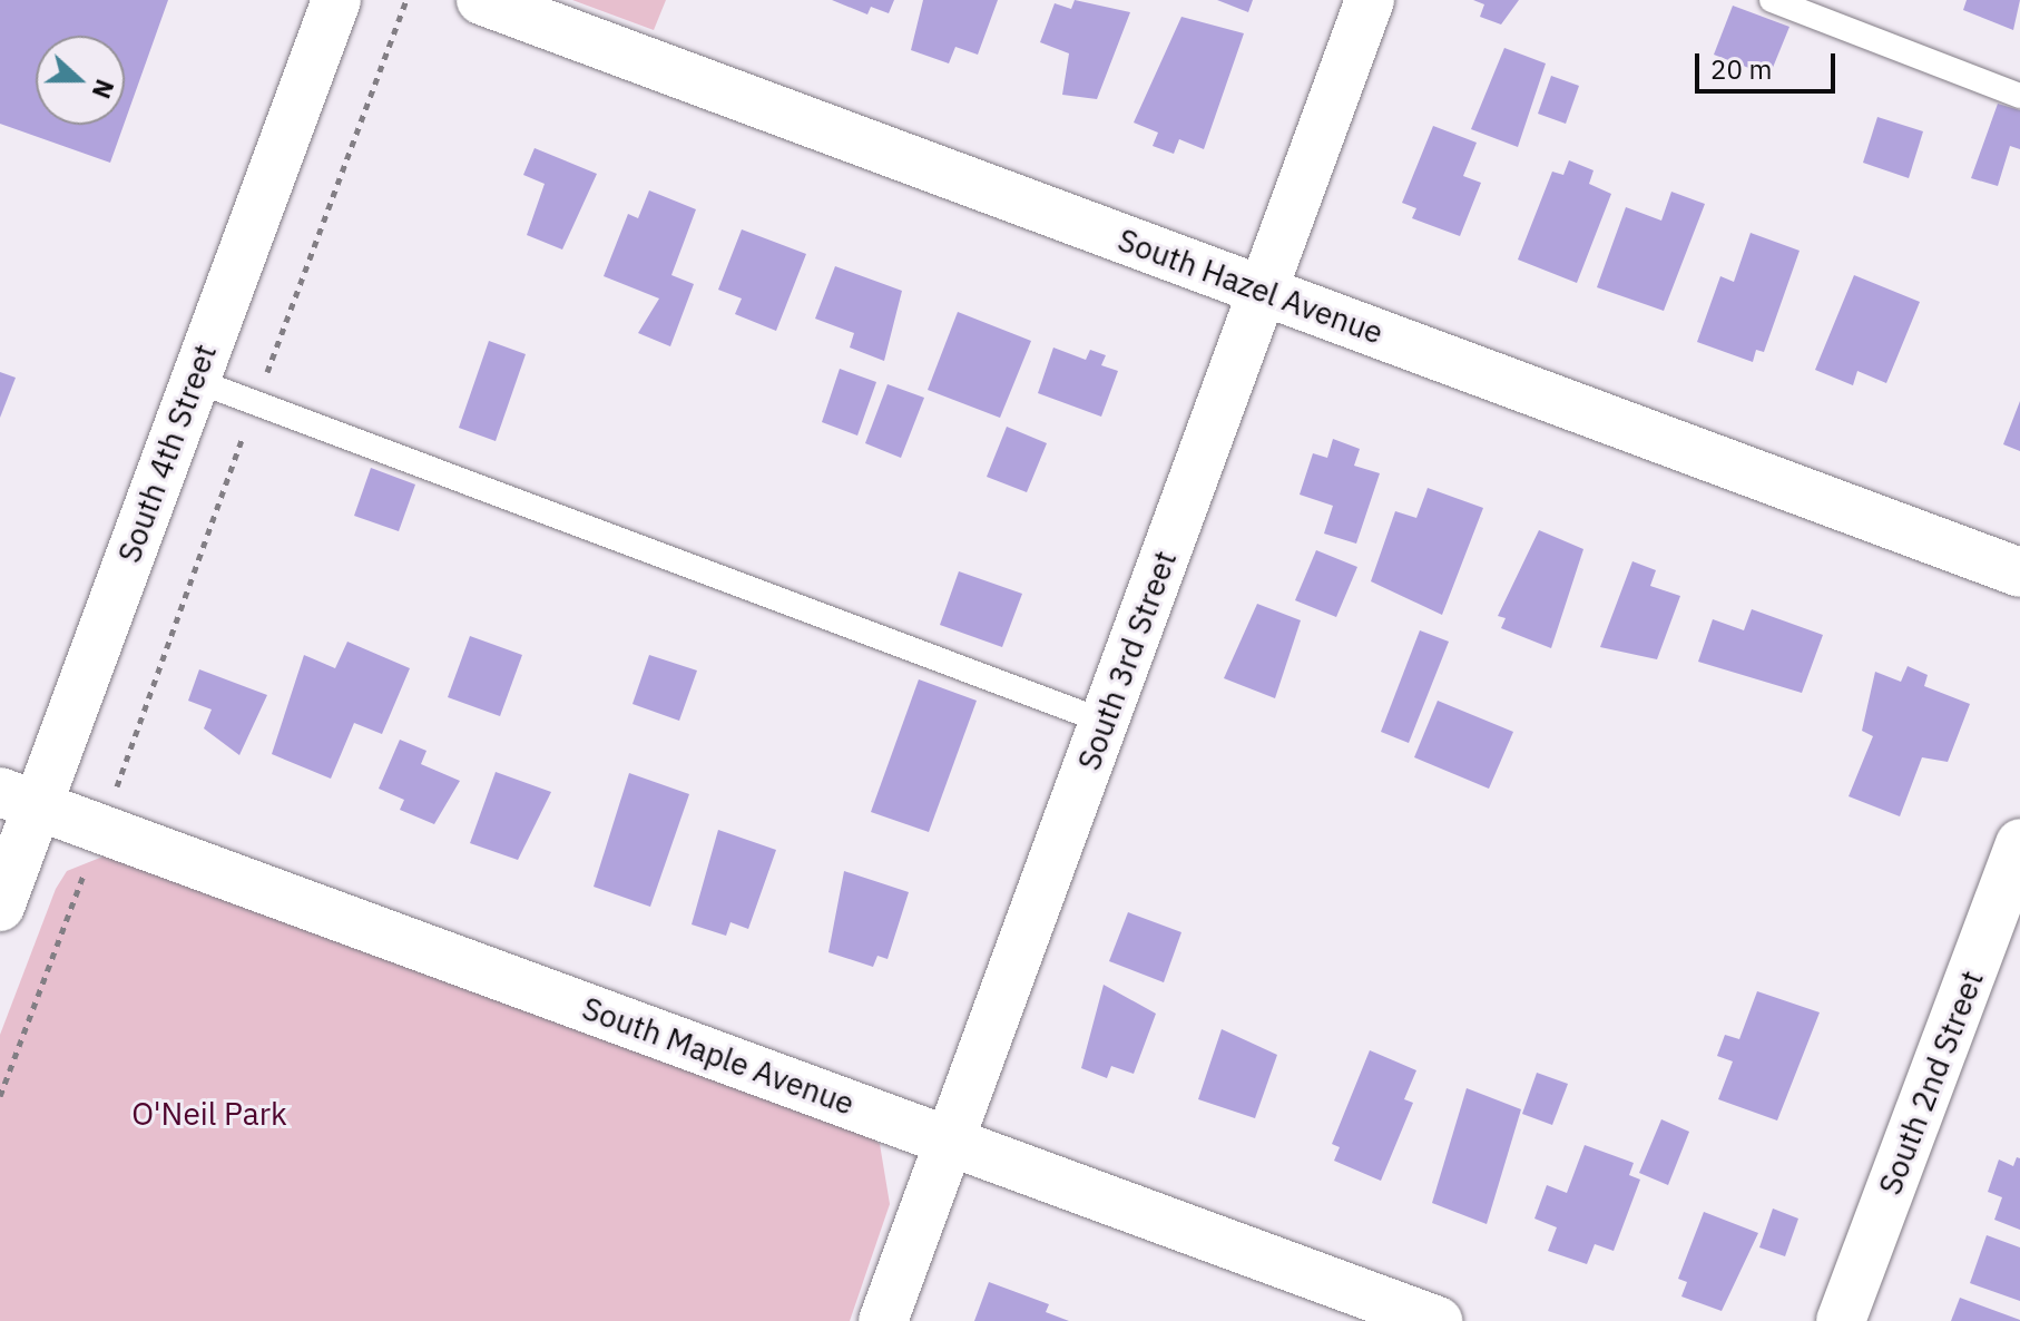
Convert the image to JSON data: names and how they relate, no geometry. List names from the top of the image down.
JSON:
{
  "streets": {
    "street": [
      "South Hazel Avenue",
      "South 4th Street",
      "South 3rd Street",
      "South Maple Avenue",
      "South 2nd Street"
    ]
  },
  "crossings": [
    ["South Hazel Avenue", "South 3rd Street"],
    ["South 4th Street", "South Maple Avenue"],
    ["South 3rd Street", "South Maple Avenue"]
  ],
  "parks": ["O'Neil Park"],
  "scale_bar": "20 m",
  "north": "right"
}
